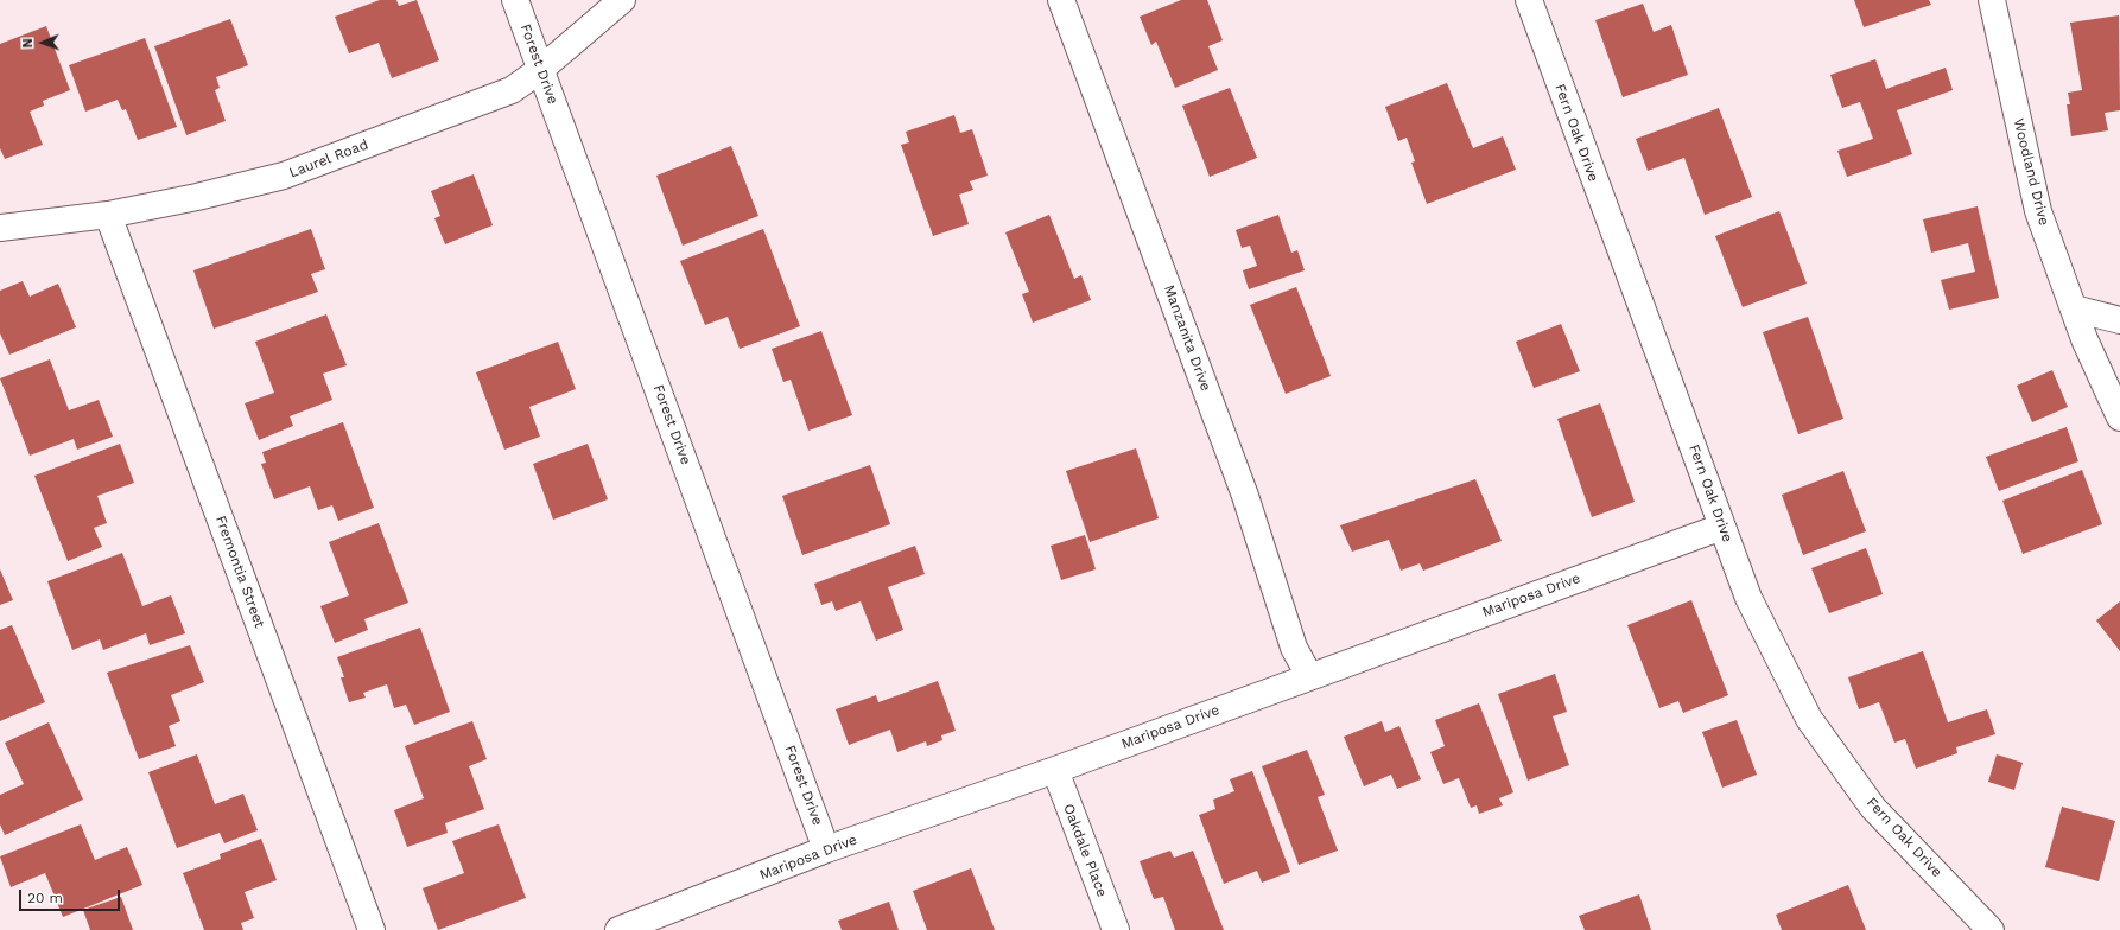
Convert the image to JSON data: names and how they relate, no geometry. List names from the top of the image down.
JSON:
{
  "streets": {
    "street": [
      "Forest Drive",
      "Fern Oak Drive",
      "Laurel Road",
      "Woodland Drive",
      "Manzanita Drive",
      "Fremontia Street",
      "Mariposa Drive",
      "Oakdale Place"
    ]
  },
  "crossings": [
    ["Forest Drive", "Laurel Road"],
    ["Forest Drive", "Mariposa Drive"],
    ["Fern Oak Drive", "Mariposa Drive"],
    ["Laurel Road", "Fremontia Street"],
    ["Manzanita Drive", "Mariposa Drive"],
    ["Mariposa Drive", "Oakdale Place"]
  ],
  "scale_bar": "20 m",
  "north": "left"
}
